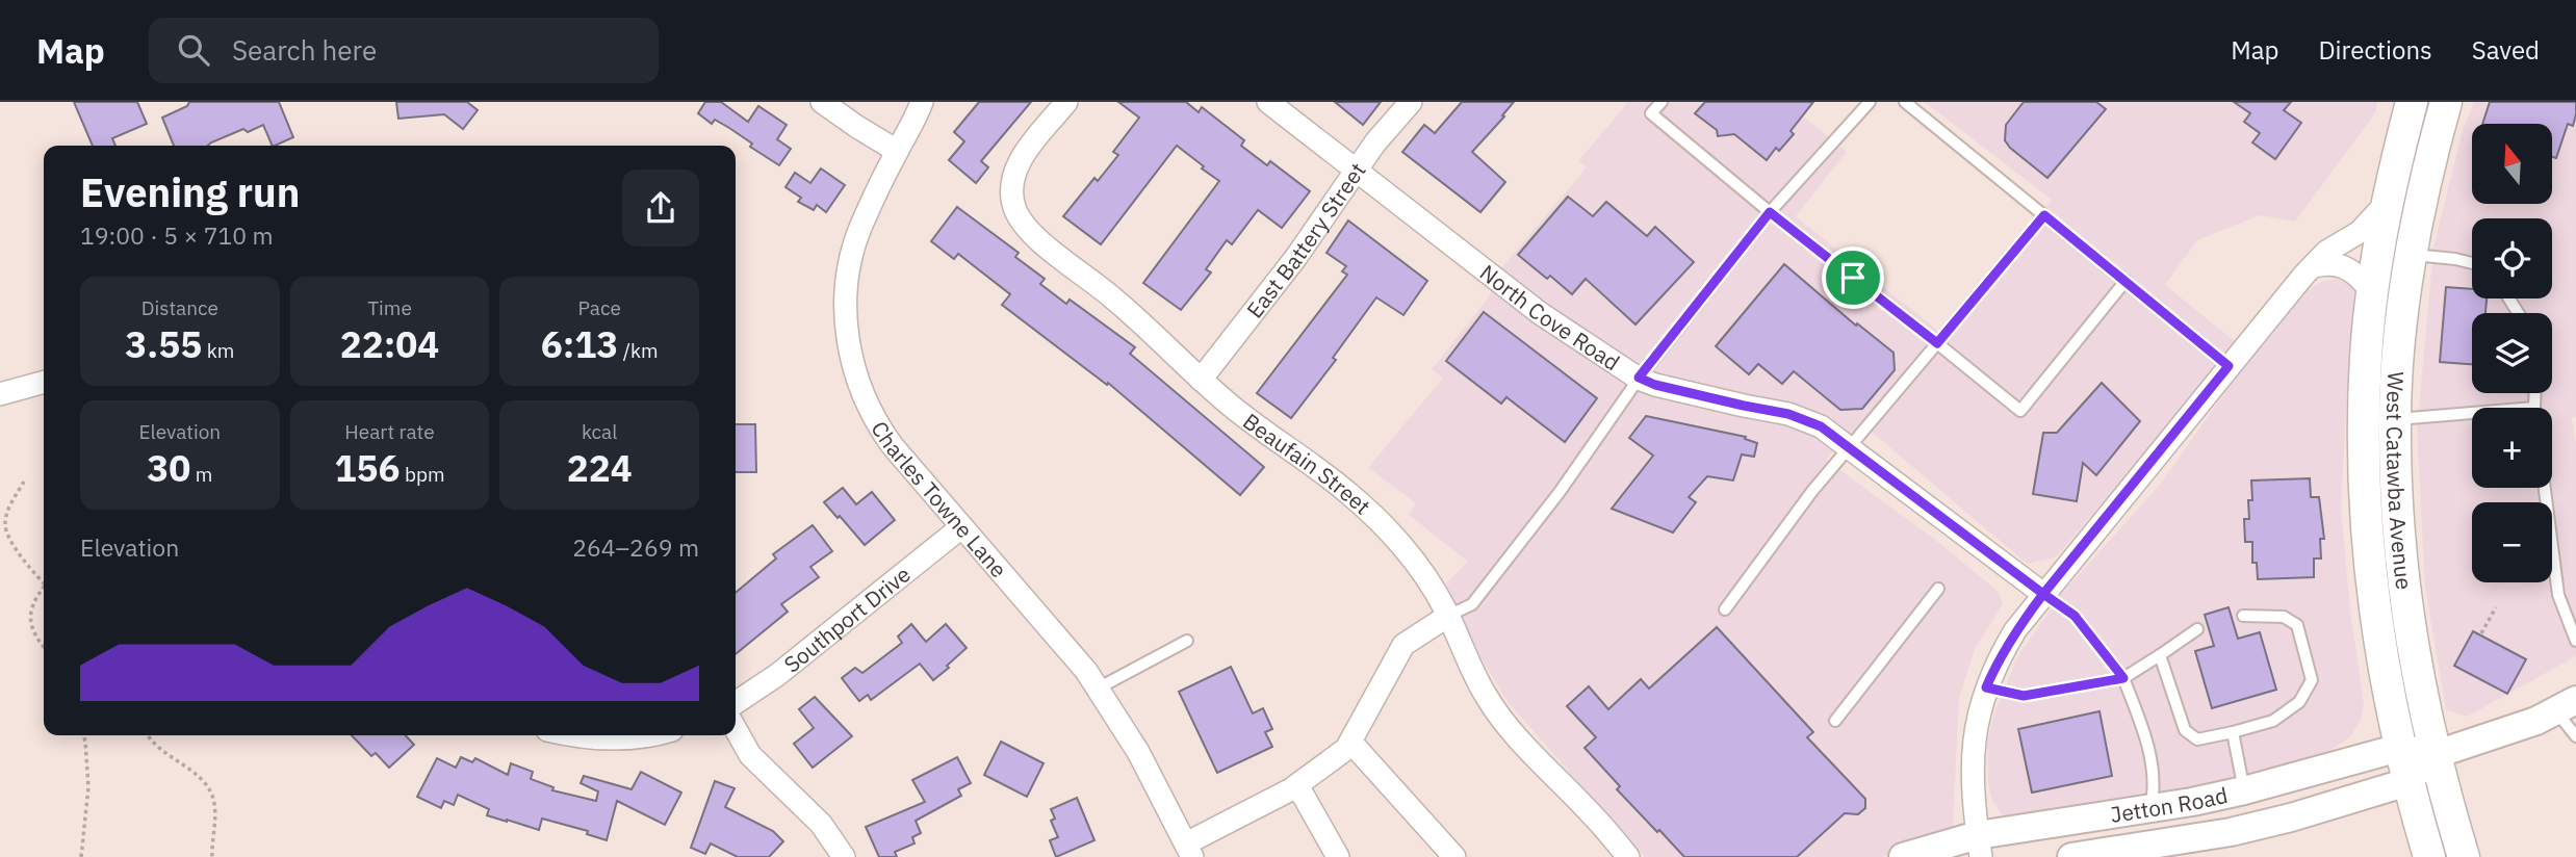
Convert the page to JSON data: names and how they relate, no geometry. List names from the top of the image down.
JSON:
{
  "streets": {
    "main road": ["West Catawba Avenue"],
    "street": [
      "East Battery Street",
      "North Cove Road",
      "Beaufain Street",
      "Charles Towne Lane",
      "Southport Drive",
      "Jetton Road"
    ]
  },
  "crossings": [
    ["East Battery Street", "North Cove Road"],
    ["East Battery Street", "Beaufain Street"],
    ["West Catawba Avenue", "Jetton Road"],
    ["Charles Towne Lane", "Southport Drive"]
  ],
  "north": "top",
  "page": {
    "header": "Map",
    "search": "Search here",
    "nav": ["Map", "Directions", "Saved"],
    "map_buttons": ["+", "−"],
    "heading": ["Evening run", "19:00 · 5 × 710 m"],
    "stats": [
      ["Distance", "3.55 km"],
      ["Time", "22:04"],
      ["Pace", "6:13 /km"],
      ["Elevation", "30 m"],
      ["Heart rate", "156 bpm"],
      ["kcal", "224"]
    ],
    "chart": ["Elevation", "264–269 m"]
  }
}
